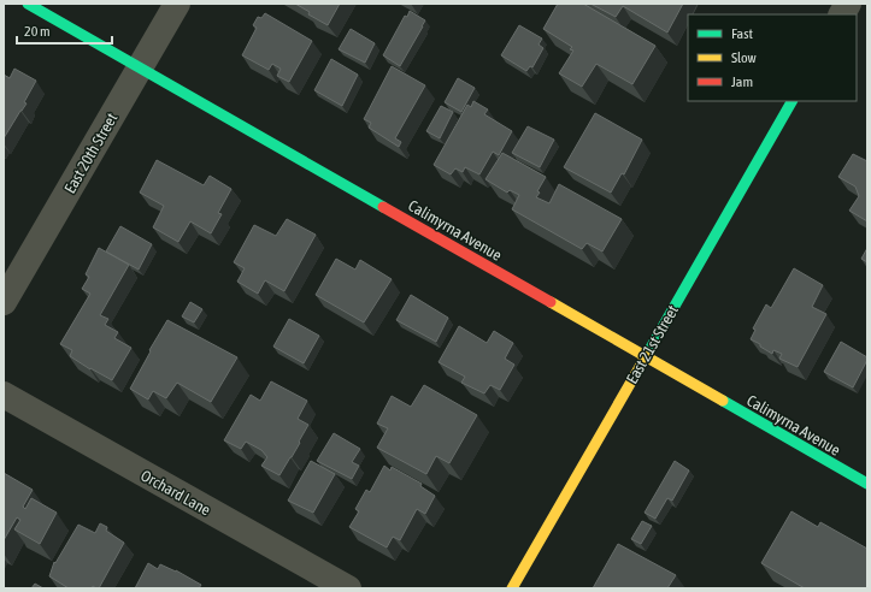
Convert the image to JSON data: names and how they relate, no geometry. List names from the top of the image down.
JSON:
{
  "streets": {
    "street": [
      "East 20th Street",
      "Calimyrna Avenue",
      "East 21st Street",
      "Orchard Lane"
    ]
  },
  "crossings": [
    ["East 20th Street", "Calimyrna Avenue"],
    ["Calimyrna Avenue", "East 21st Street"]
  ],
  "legend": ["Fast", "Slow", "Jam"],
  "scale_bar": "20 m"
}
